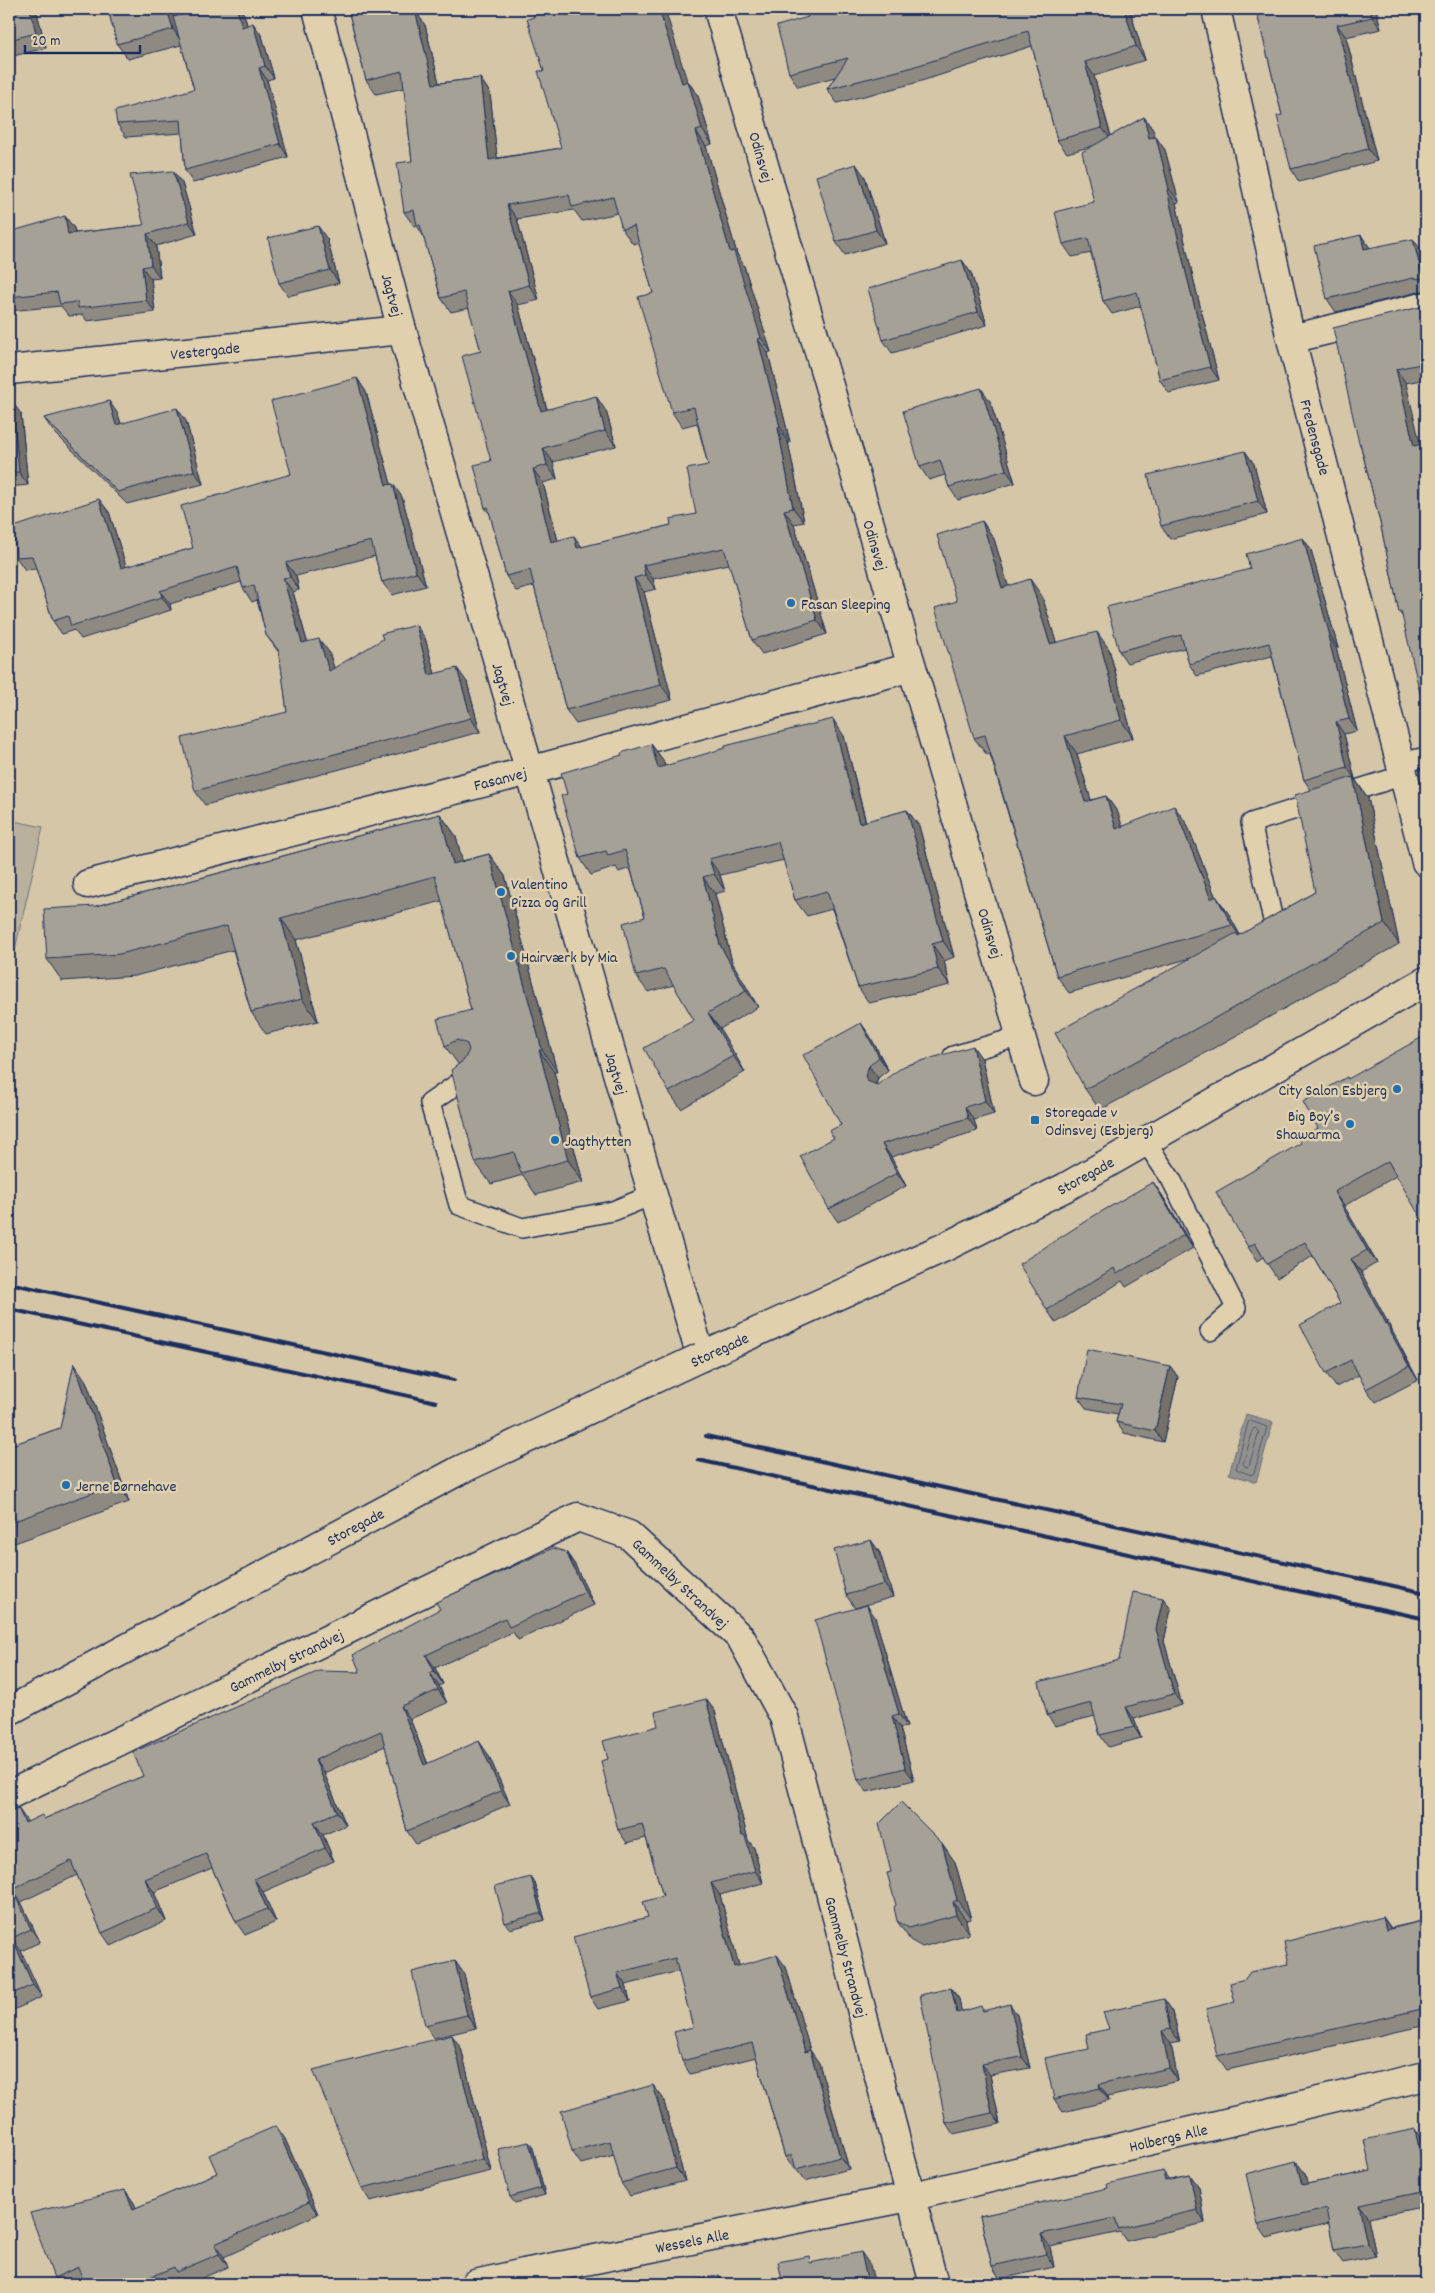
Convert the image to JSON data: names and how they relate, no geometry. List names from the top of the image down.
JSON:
{
  "streets": {
    "street": [
      "Odinsvej",
      "Jagtvej",
      "Vestergade",
      "Fredensgade",
      "Fasanvej",
      "Storegade",
      "Gammelby Strandvej",
      "Holbergs Alle",
      "Wessels Alle"
    ]
  },
  "crossings": [
    ["Odinsvej", "Fasanvej"],
    ["Jagtvej", "Vestergade"],
    ["Jagtvej", "Fasanvej"],
    ["Jagtvej", "Storegade"],
    ["Gammelby Strandvej", "Holbergs Alle"],
    ["Gammelby Strandvej", "Wessels Alle"],
    ["Holbergs Alle", "Wessels Alle"]
  ],
  "places": {
    "other": [
      "Fasan Sleeping",
      "Valentino Pizza og Grill",
      "Hairværk by Mia",
      "City Salon Esbjerg",
      "Big Boy’s Shawarma",
      "Jagthytten",
      "Jerne Børnehave"
    ],
    "transit": ["Storegade v Odinsvej (Esbjerg)"]
  },
  "scale_bar": "20 m"
}
